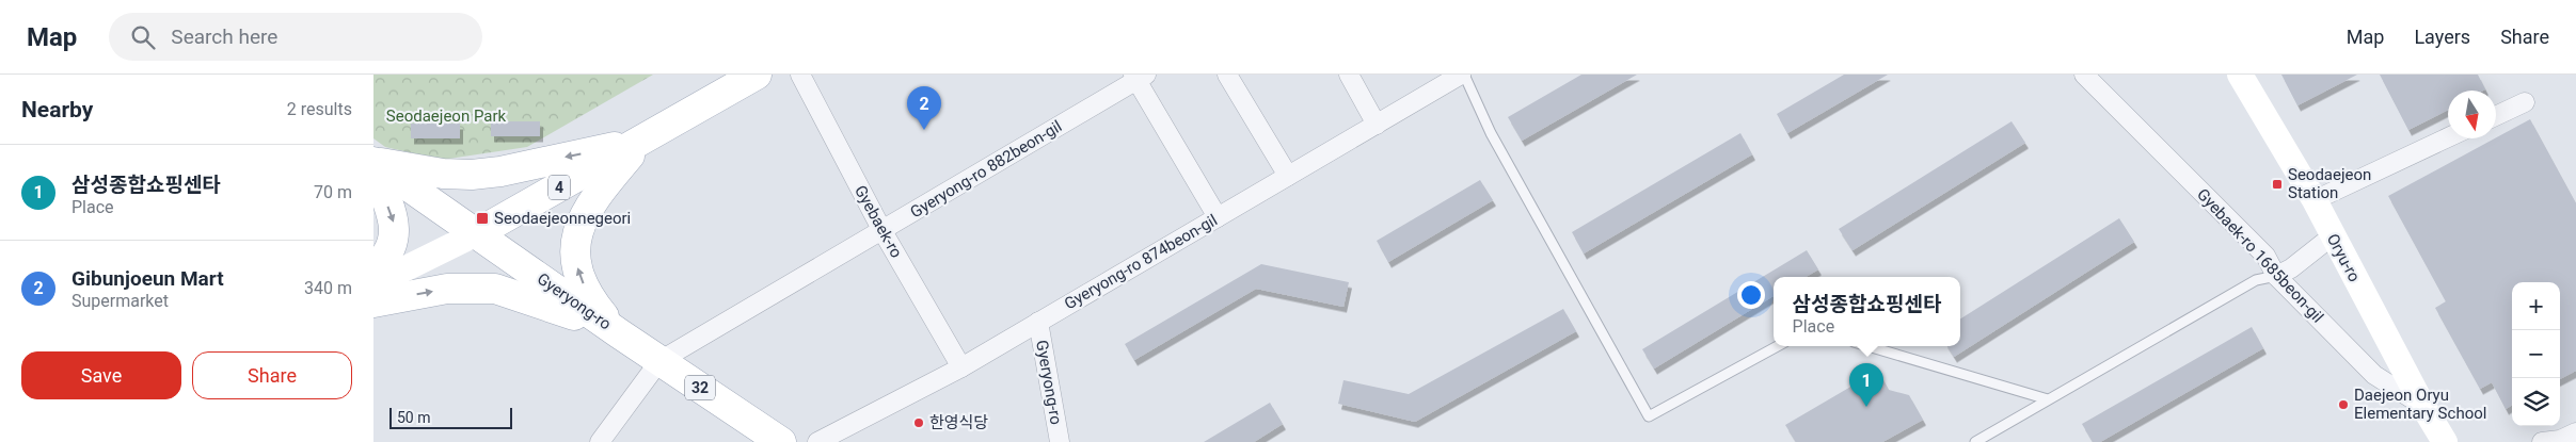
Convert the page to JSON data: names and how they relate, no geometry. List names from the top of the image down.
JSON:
{
  "streets": {
    "main road": ["4", "Gyeryong-ro", "32"],
    "street": [
      "Gyeryong-ro 882beon-gil",
      "Gyebaek-ro",
      "Gyebaek-ro 1685beon-gil",
      "Oryu-ro",
      "Gyeryong-ro 874beon-gil"
    ]
  },
  "crossings": [
    ["Gyeryong-ro 882beon-gil", "Gyebaek-ro"],
    ["Gyeryong-ro 882beon-gil", "Gyeryong-ro"],
    ["4", "Gyeryong-ro"],
    ["Gyebaek-ro", "Gyeryong-ro 874beon-gil"],
    ["Gyebaek-ro 1685beon-gil", "Oryu-ro"],
    ["Gyeryong-ro 874beon-gil", "Gyeryong-ro"]
  ],
  "parks": ["Seodaejeon Park"],
  "places": {
    "transit": ["Seodaejeon Station", "Seodaejeonnegeori"],
    "other": ["Daejeon Oryu Elementary School", "한영식당"]
  },
  "scale_bar": "50 m",
  "north": "bottom",
  "page": {
    "header": "Map",
    "search": "Search here",
    "nav": ["Map", "Layers", "Share"],
    "heading": ["Nearby", "2 results"],
    "pins": ["2", "1"],
    "list": [
      {
        "mark": "1",
        "name": "삼성종합쇼핑센타",
        "note": "Place",
        "value": "70 m"
      },
      {
        "mark": "2",
        "name": "Gibunjoeun Mart",
        "note": "Supermarket",
        "value": "340 m"
      }
    ],
    "popup": ["삼성종합쇼핑센타", "Place"],
    "map_buttons": ["+", "−"],
    "buttons": ["Save", "Share"],
    "scale": "50 m"
  }
}
